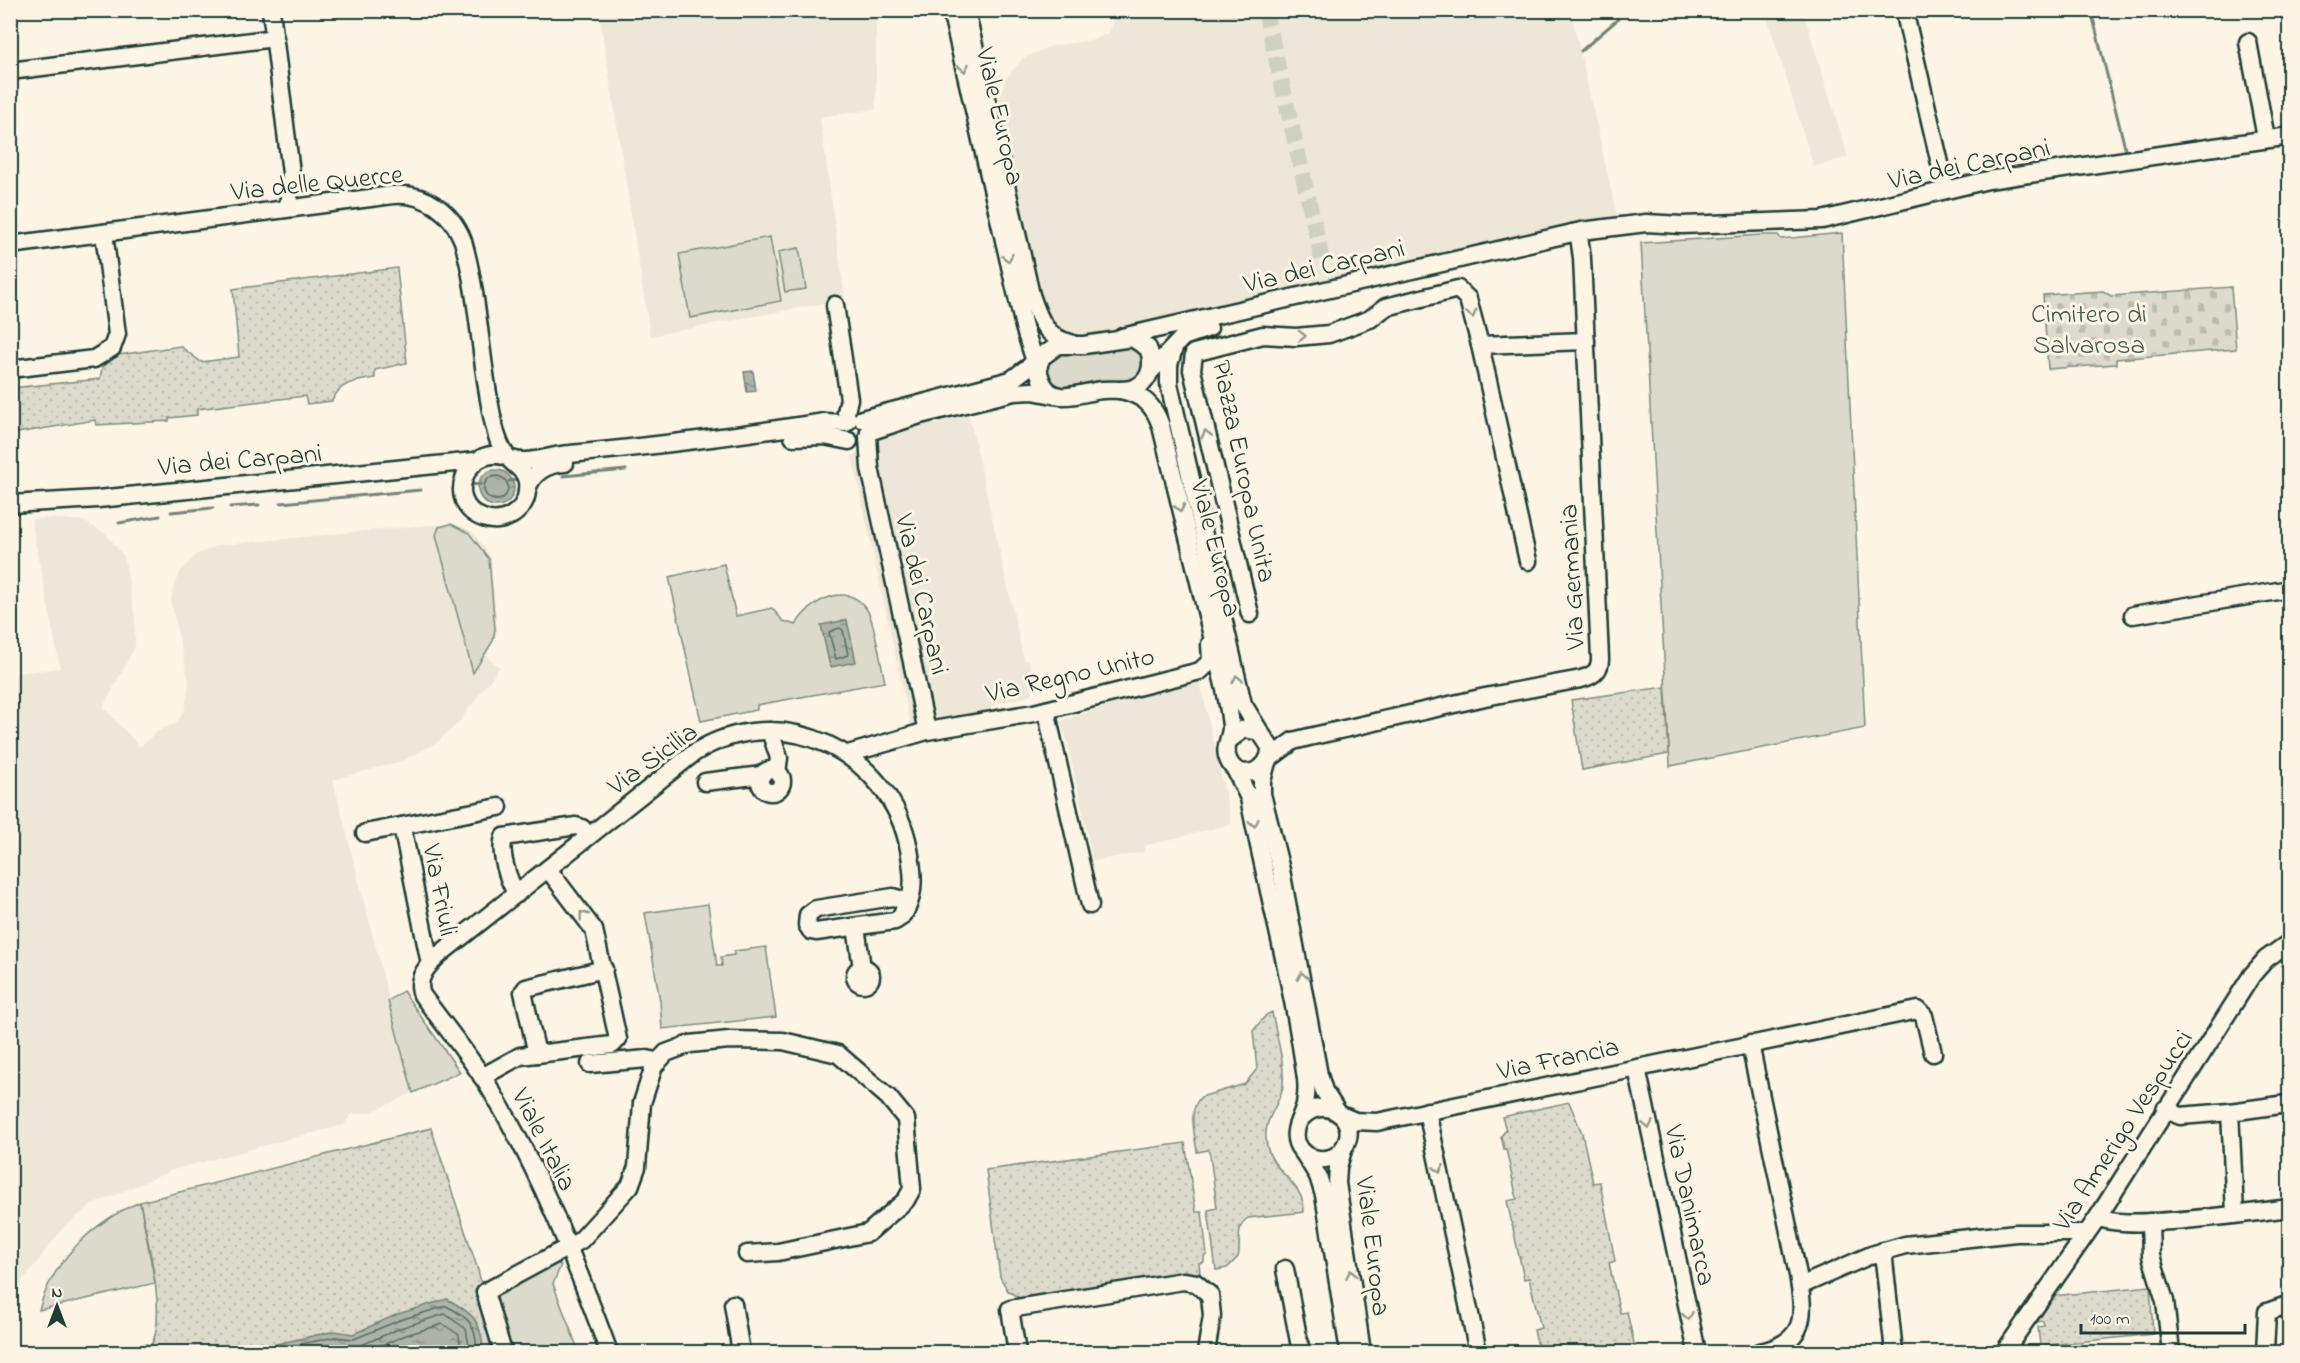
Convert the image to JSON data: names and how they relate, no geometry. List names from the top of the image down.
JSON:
{
  "streets": {
    "street": [
      "Viale Europa",
      "Via dei Carpani",
      "Via delle Querce",
      "Piazza Europa Unita",
      "Via Germania",
      "Via Regno Unito",
      "Via Sicilia",
      "Via Friuli",
      "Via Francia",
      "Via Amerigo Vespucci",
      "Viale Italia",
      "Via Danimarca"
    ]
  },
  "crossings": [
    ["Viale Europa", "Via dei Carpani"],
    ["Viale Europa", "Via Germania"],
    ["Viale Europa", "Via Francia"],
    ["Via dei Carpani", "Via delle Querce"],
    ["Via dei Carpani", "Via Germania"],
    ["Via dei Carpani", "Via Regno Unito"],
    ["Via Regno Unito", "Via Sicilia"],
    ["Via Sicilia", "Via Friuli"],
    ["Via Sicilia", "Viale Italia"],
    ["Via Friuli", "Viale Italia"],
    ["Via Francia", "Via Danimarca"]
  ],
  "parks": ["Cimitero di Salvarosa"],
  "scale_bar": "100 m",
  "north": "top"
}
